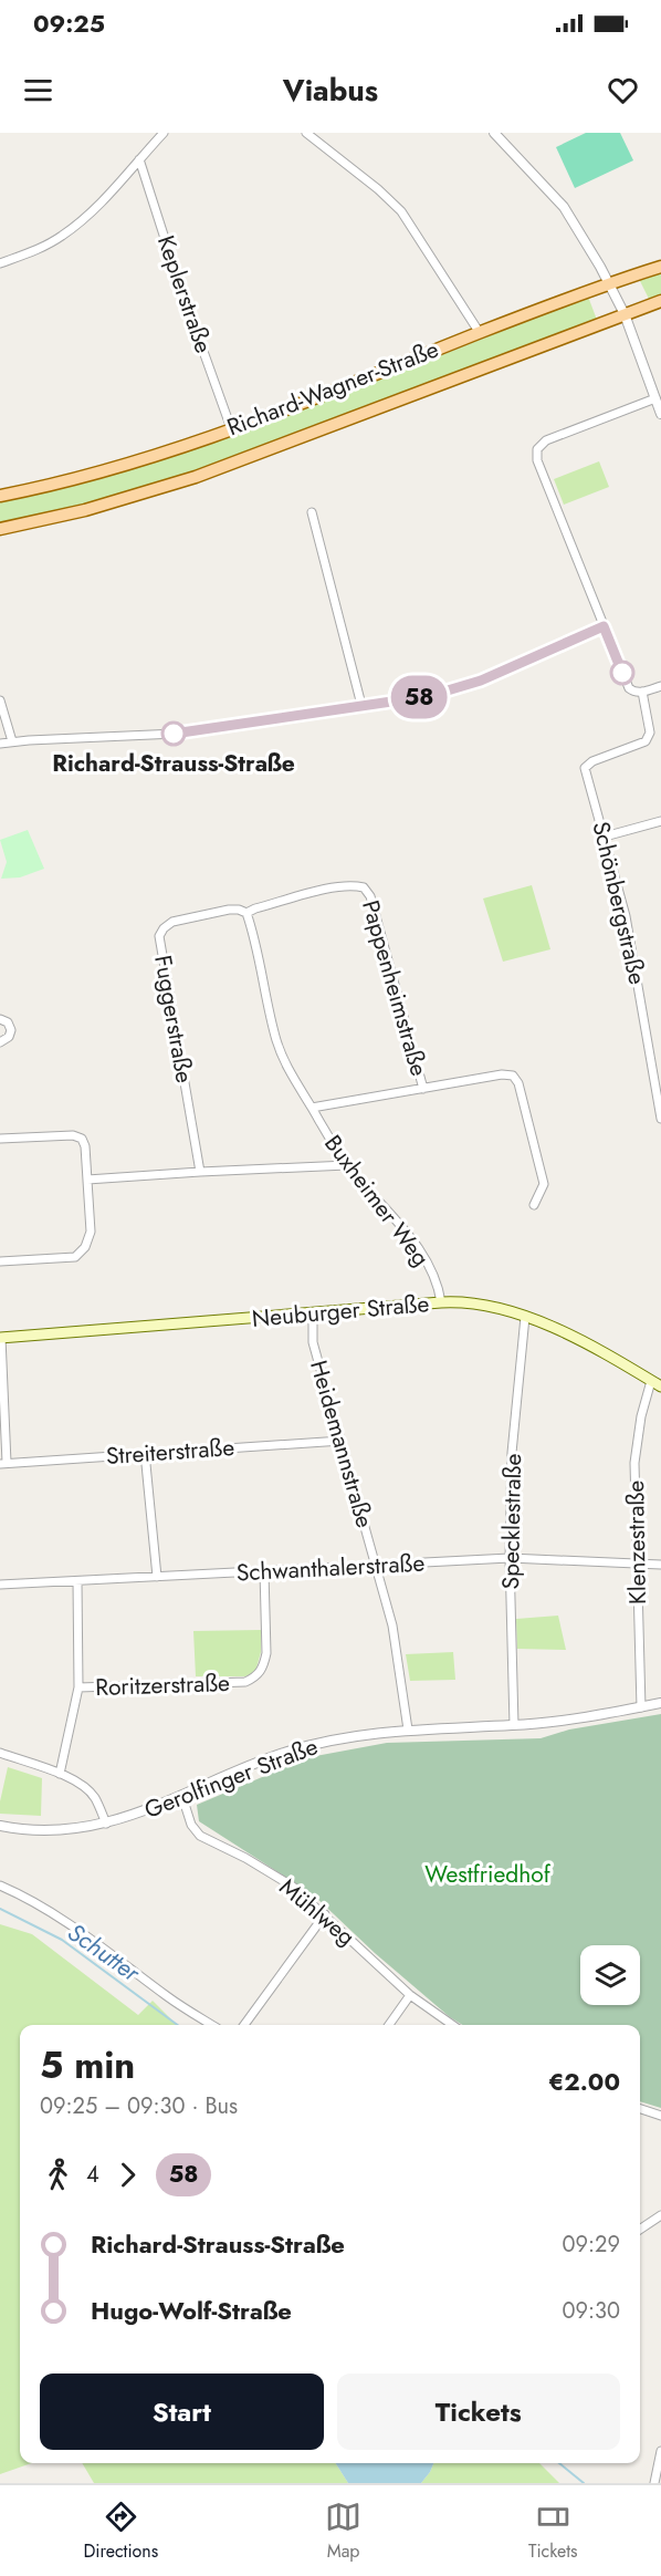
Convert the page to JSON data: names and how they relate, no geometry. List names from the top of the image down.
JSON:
{
  "streets": {
    "main road": ["Richard-Wagner-Straße", "Neuburger Straße"],
    "street": [
      "Keplerstraße",
      "Schönbergstraße",
      "Pappenheimstraße",
      "Fuggerstraße",
      "Buxheimer Weg",
      "Heidemannstraße",
      "Streiterstraße",
      "Specklestraße",
      "Klenzestraße",
      "Schwanthalerstraße",
      "Roritzerstraße",
      "Gerolfinger Straße",
      "Mühlweg"
    ]
  },
  "crossings": [
    ["Keplerstraße", "Richard-Wagner-Straße"],
    ["Pappenheimstraße", "Fuggerstraße"],
    ["Fuggerstraße", "Buxheimer Weg"],
    ["Buxheimer Weg", "Neuburger Straße"],
    ["Neuburger Straße", "Heidemannstraße"],
    ["Neuburger Straße", "Specklestraße"],
    ["Neuburger Straße", "Klenzestraße"],
    ["Heidemannstraße", "Streiterstraße"],
    ["Heidemannstraße", "Schwanthalerstraße"],
    ["Heidemannstraße", "Gerolfinger Straße"],
    ["Specklestraße", "Schwanthalerstraße"],
    ["Specklestraße", "Gerolfinger Straße"],
    ["Klenzestraße", "Schwanthalerstraße"],
    ["Klenzestraße", "Gerolfinger Straße"],
    ["Schwanthalerstraße", "Roritzerstraße"],
    ["Gerolfinger Straße", "Mühlweg"]
  ],
  "water": ["Schutter"],
  "parks": ["Westfriedhof"],
  "places": ["Richard-Strauss-Straße"],
  "lines": ["bus line 58"],
  "page": {
    "status": "09:25",
    "header": "Viabus",
    "on_map": "58",
    "heading": ["5 min", "09:25 – 09:30 · Bus", "€2.00"],
    "legs": ["4", "58"],
    "list": [
      {
        "name": "Richard-Strauss-Straße",
        "value": "09:29"
      },
      {
        "name": "Hugo-Wolf-Straße",
        "value": "09:30"
      }
    ],
    "buttons": ["Start", "Tickets"],
    "tabs": ["Directions", "Map", "Tickets"]
  }
}
